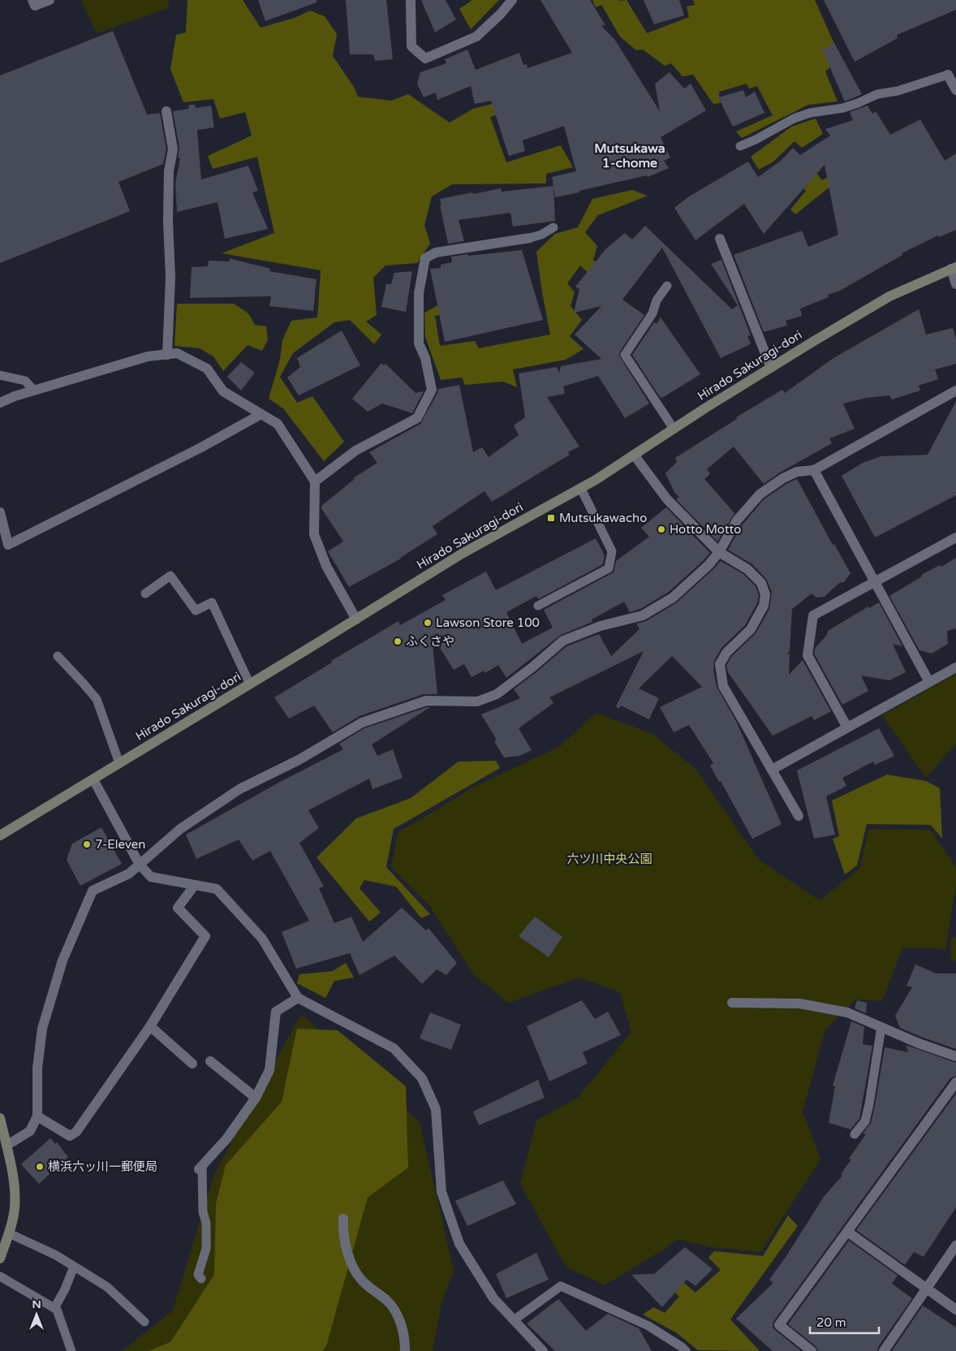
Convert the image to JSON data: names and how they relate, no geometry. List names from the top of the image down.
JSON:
{
  "streets": {
    "main road": ["Hirado Sakuragi-dori"]
  },
  "districts": ["Mutsukawa 1-chome"],
  "parks": ["六ツ川中央公園"],
  "places": {
    "transit": ["Mutsukawacho"],
    "other": [
      "Hotto Motto",
      "Lawson Store 100",
      "ふくさや",
      "7-Eleven",
      "横浜六ッ川一郵便局"
    ]
  },
  "scale_bar": "20 m",
  "north": "top"
}
